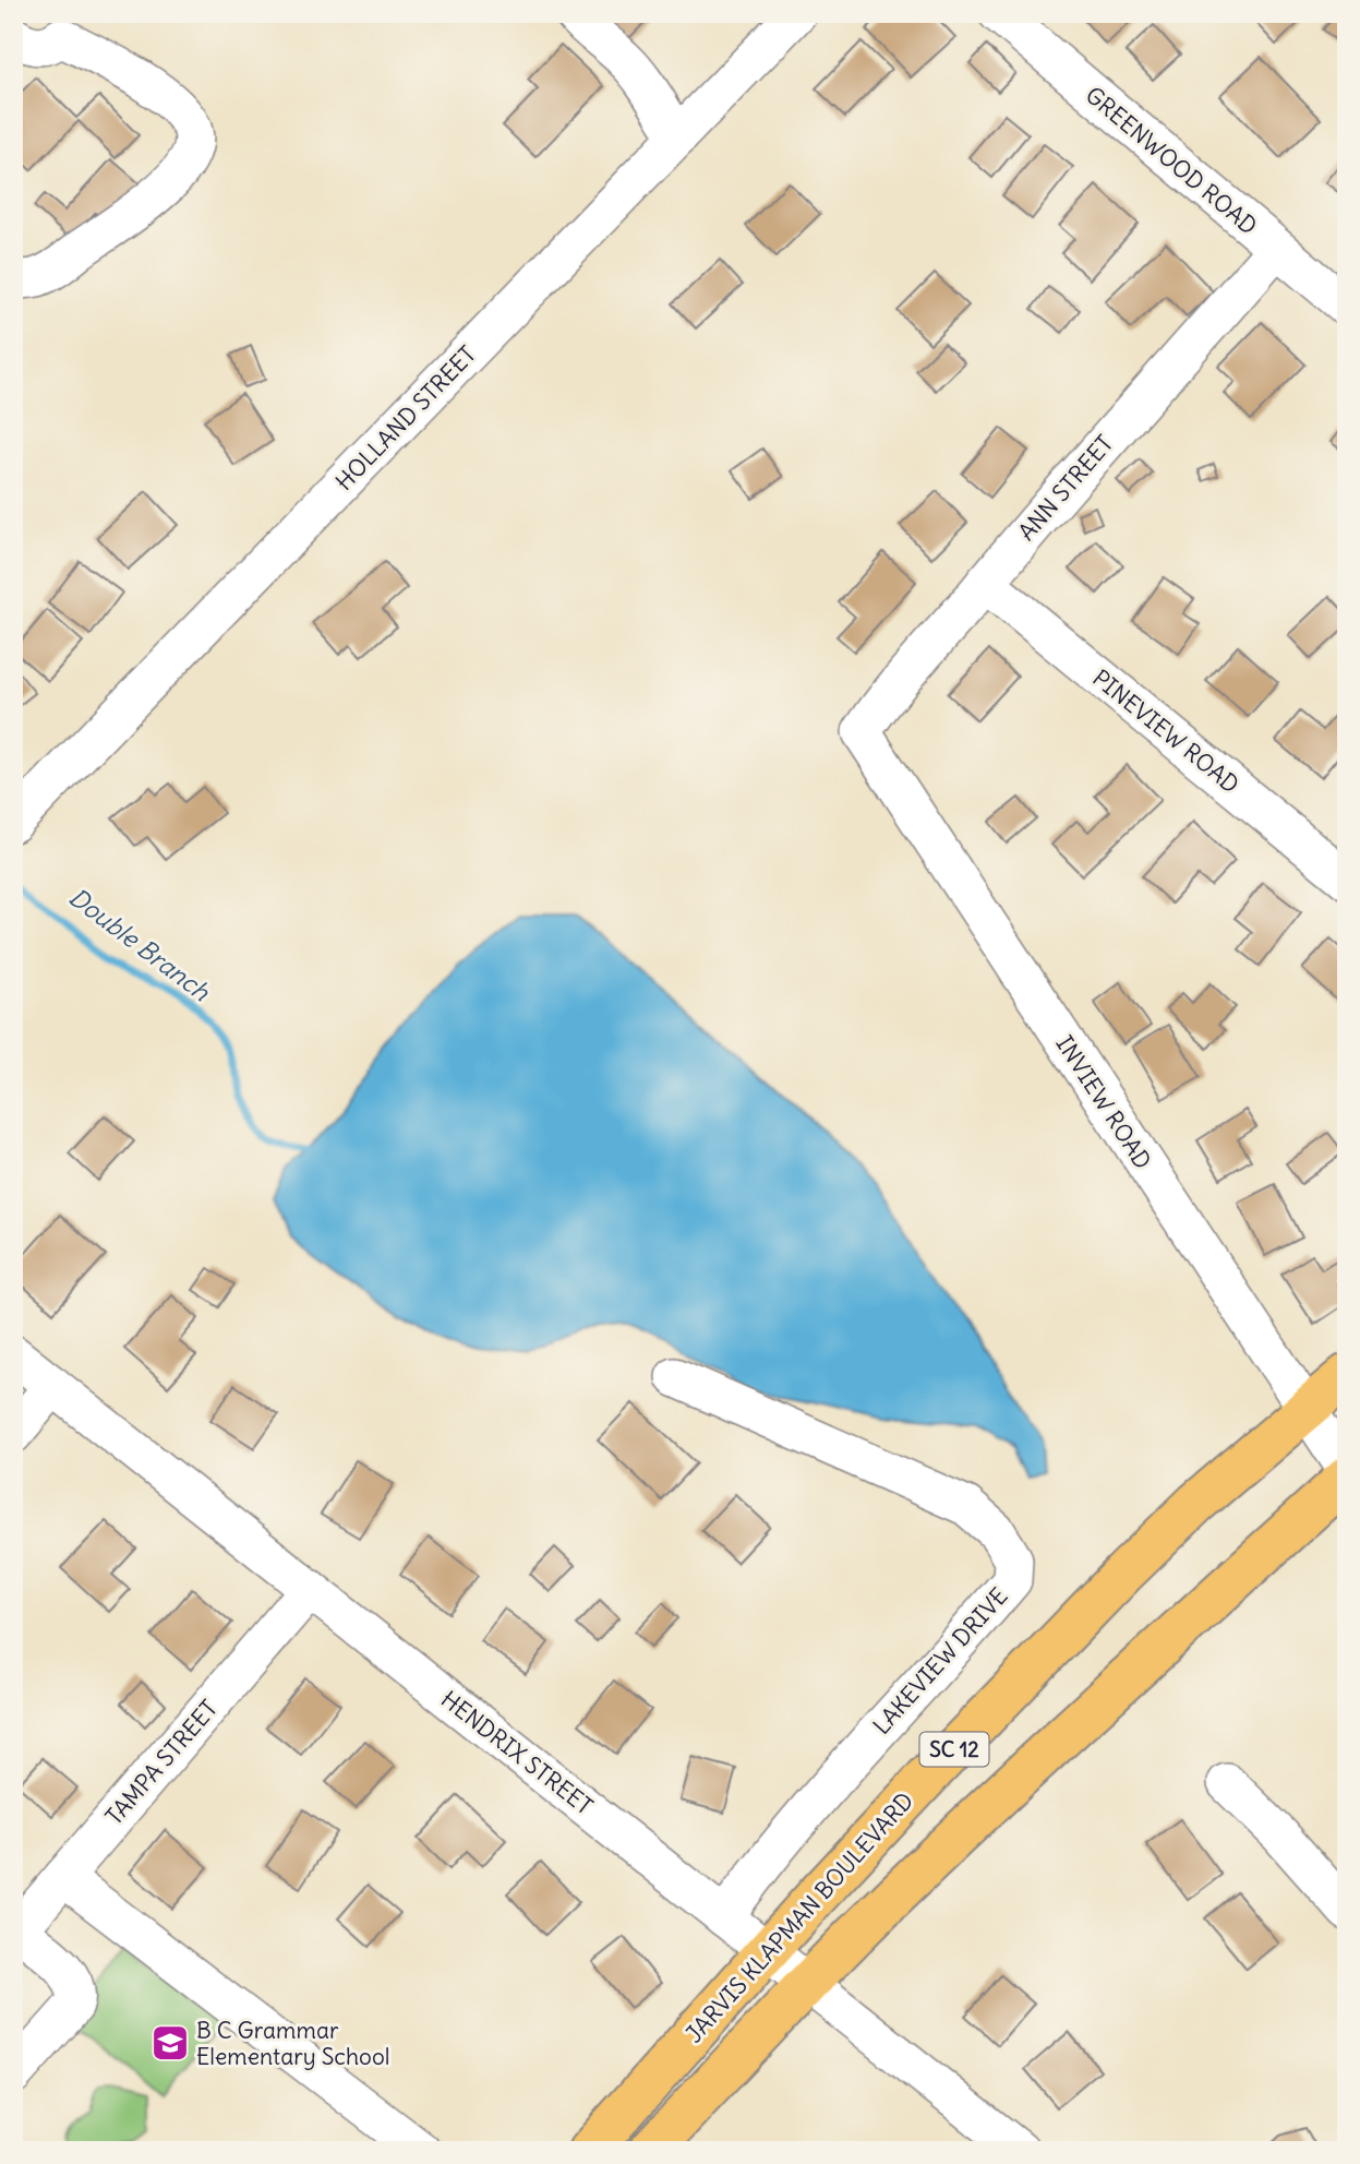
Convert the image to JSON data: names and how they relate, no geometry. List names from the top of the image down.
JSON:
{
  "streets": {
    "highway": ["SC 12", "JARVIS KLAPMAN BOULEVARD"],
    "street": [
      "GREENWOOD ROAD",
      "HOLLAND STREET",
      "ANN STREET",
      "PINEVIEW ROAD",
      "INVIEW ROAD",
      "LAKEVIEW DRIVE",
      "HENDRIX STREET",
      "TAMPA STREET"
    ]
  },
  "crossings": [
    ["GREENWOOD ROAD", "ANN STREET"],
    ["ANN STREET", "PINEVIEW ROAD"],
    ["ANN STREET", "INVIEW ROAD"],
    ["INVIEW ROAD", "JARVIS KLAPMAN BOULEVARD"],
    ["LAKEVIEW DRIVE", "HENDRIX STREET"],
    ["HENDRIX STREET", "TAMPA STREET"],
    ["HENDRIX STREET", "JARVIS KLAPMAN BOULEVARD"]
  ],
  "water": ["Double Branch"],
  "places": {
    "school or university": ["B C Grammar Elementary School"]
  }
}
